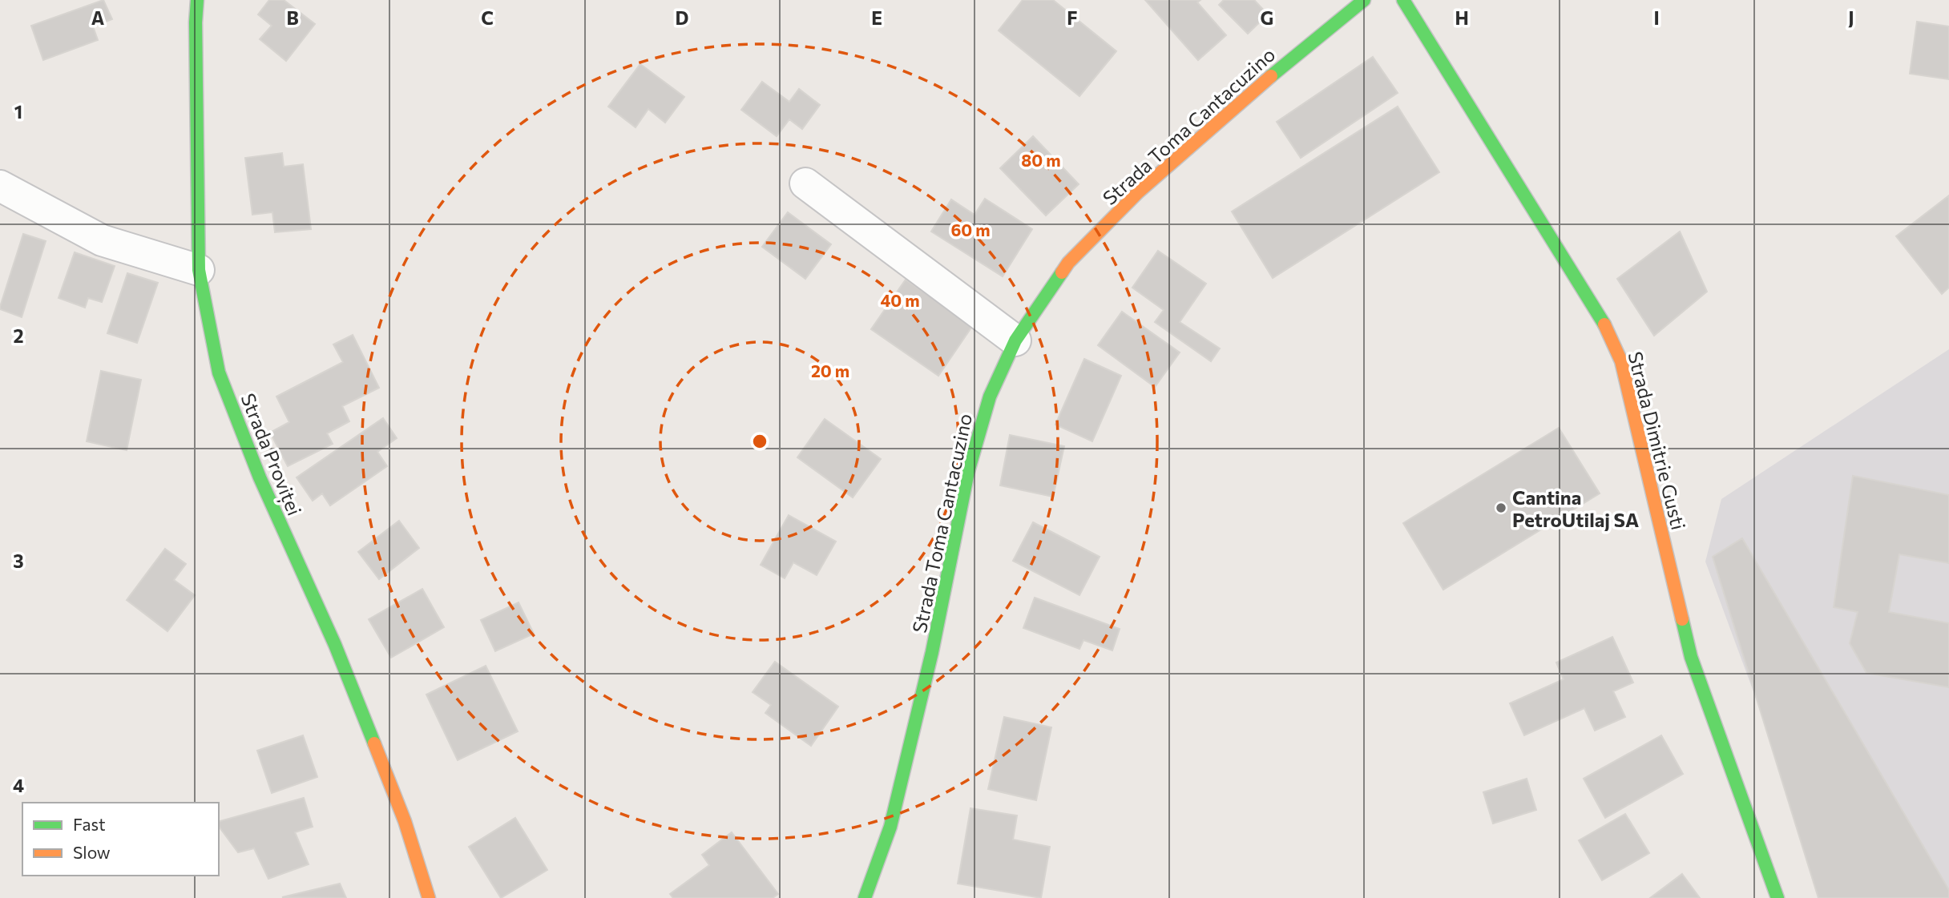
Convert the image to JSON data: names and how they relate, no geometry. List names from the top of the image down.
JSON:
{
  "streets": {
    "street": ["Strada Toma Cantacuzino", "Strada Dimitrie Gusti", "Strada Proviței"]
  },
  "places": ["Cantina PetroUtilaj SA"],
  "legend": ["Fast", "Slow"],
  "grid": {
    "columns": [
      "A",
      "B",
      "C",
      "D",
      "E",
      "F",
      "G",
      "H",
      "I",
      "J"
    ],
    "rows": [
      "1",
      "2",
      "3",
      "4"
    ]
  },
  "rings": [
    "80 m",
    "60 m",
    "40 m",
    "20 m"
  ]
}
